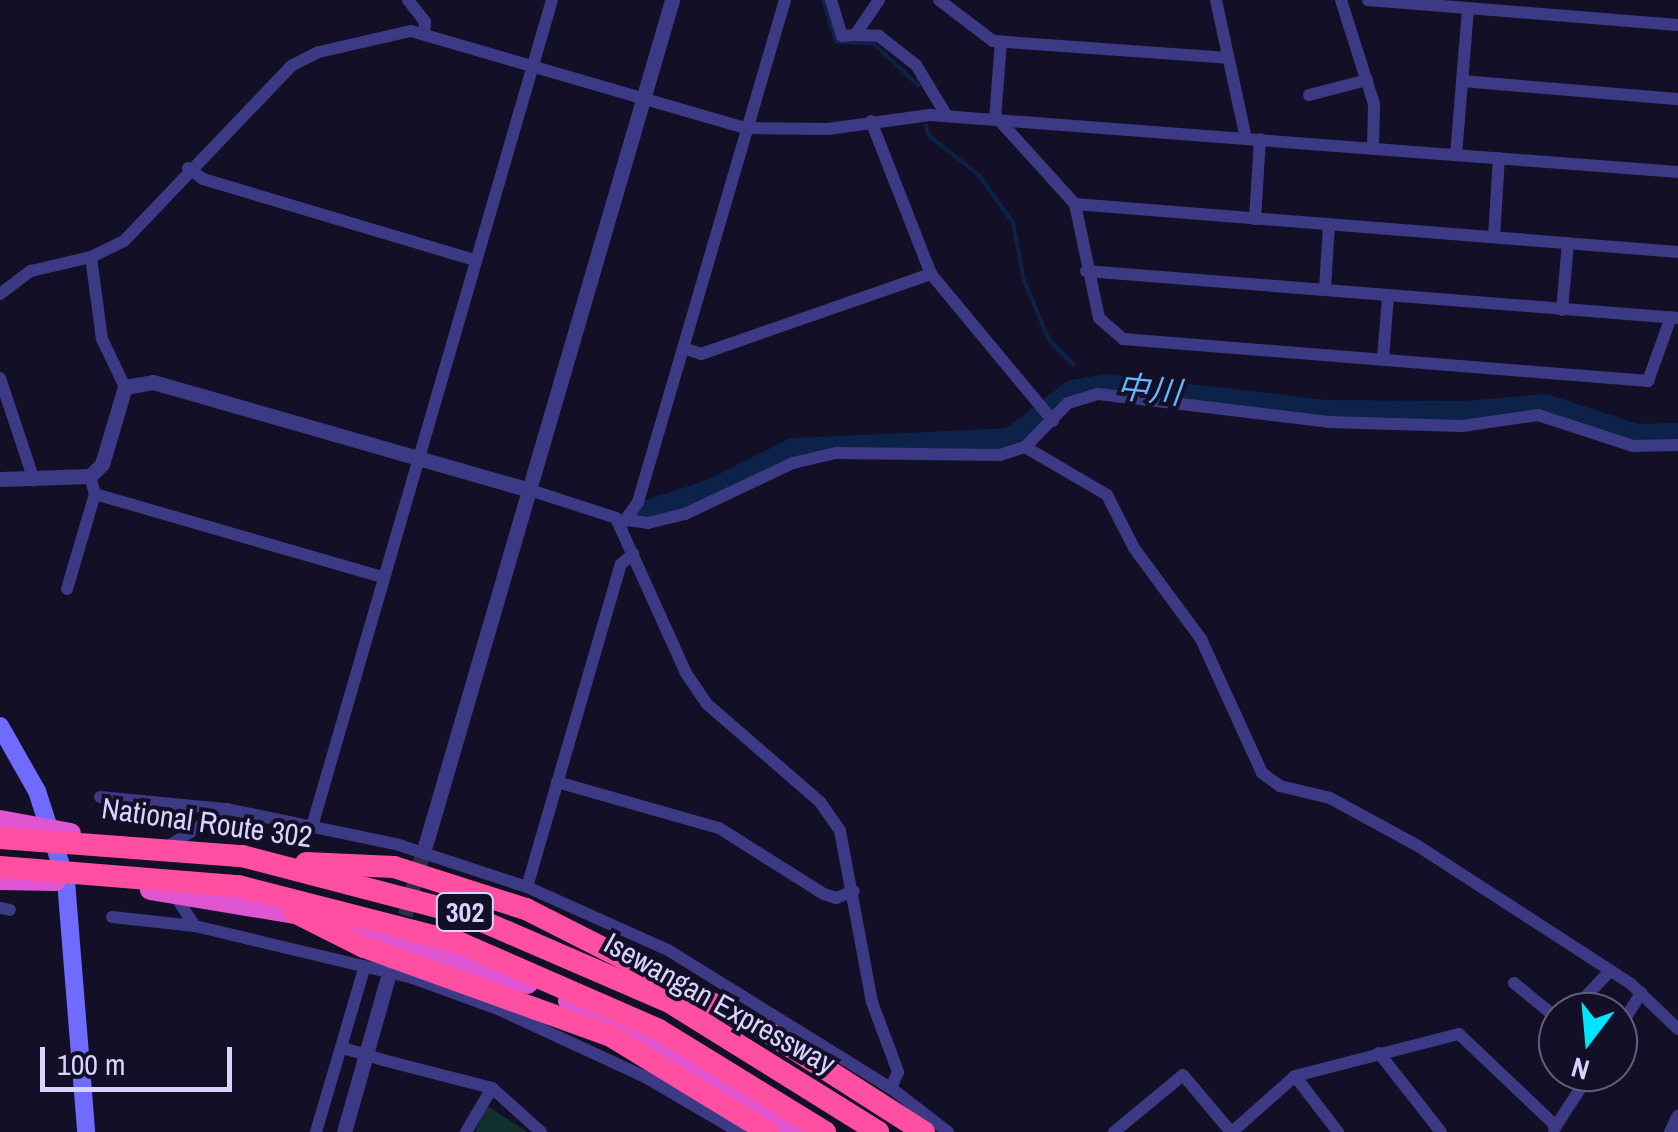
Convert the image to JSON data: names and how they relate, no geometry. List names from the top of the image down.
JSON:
{
  "streets": {
    "highway": ["National Route 302", "302", "Isewangan Expressway"]
  },
  "crossings": [
    ["National Route 302", "Isewangan Expressway"]
  ],
  "water": ["中川"],
  "scale_bar": "100 m",
  "north": "bottom"
}
